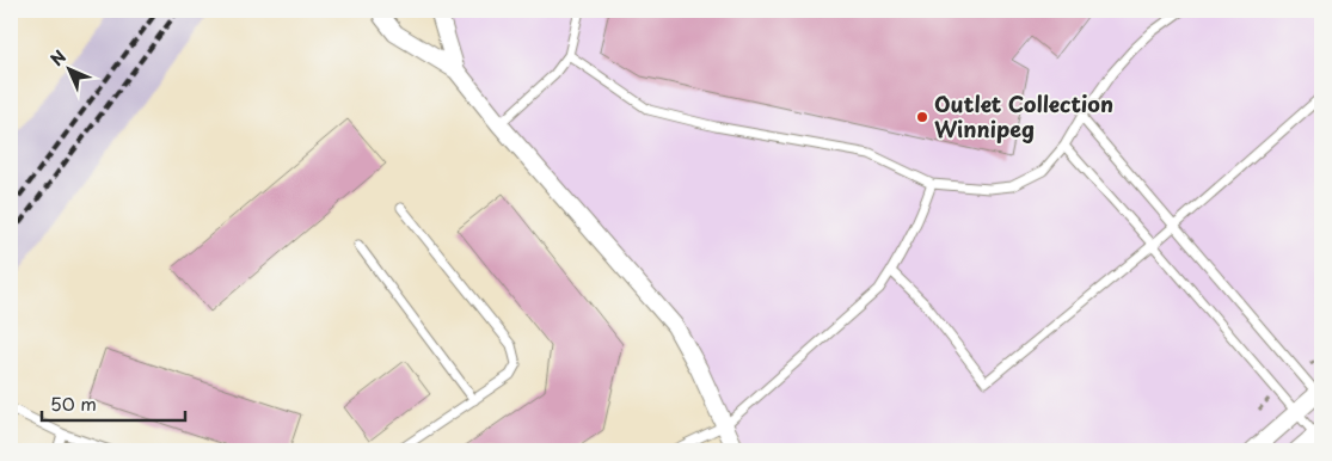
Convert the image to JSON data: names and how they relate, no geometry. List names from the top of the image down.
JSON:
{
  "places": ["Outlet Collection Winnipeg"],
  "scale_bar": "50 m",
  "north": "top left"
}
